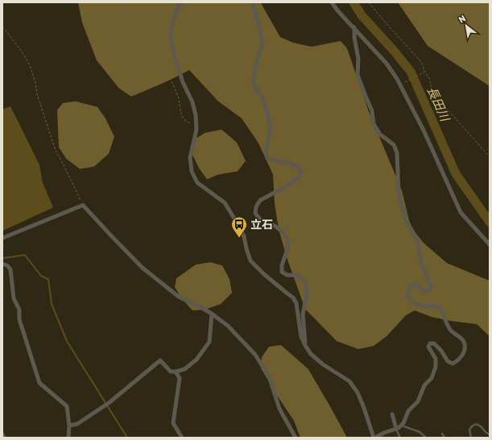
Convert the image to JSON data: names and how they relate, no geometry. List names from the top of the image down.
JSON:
{
  "water": ["長田川"],
  "places": {
    "bus stop": ["立石"]
  },
  "north": "top left"
}
